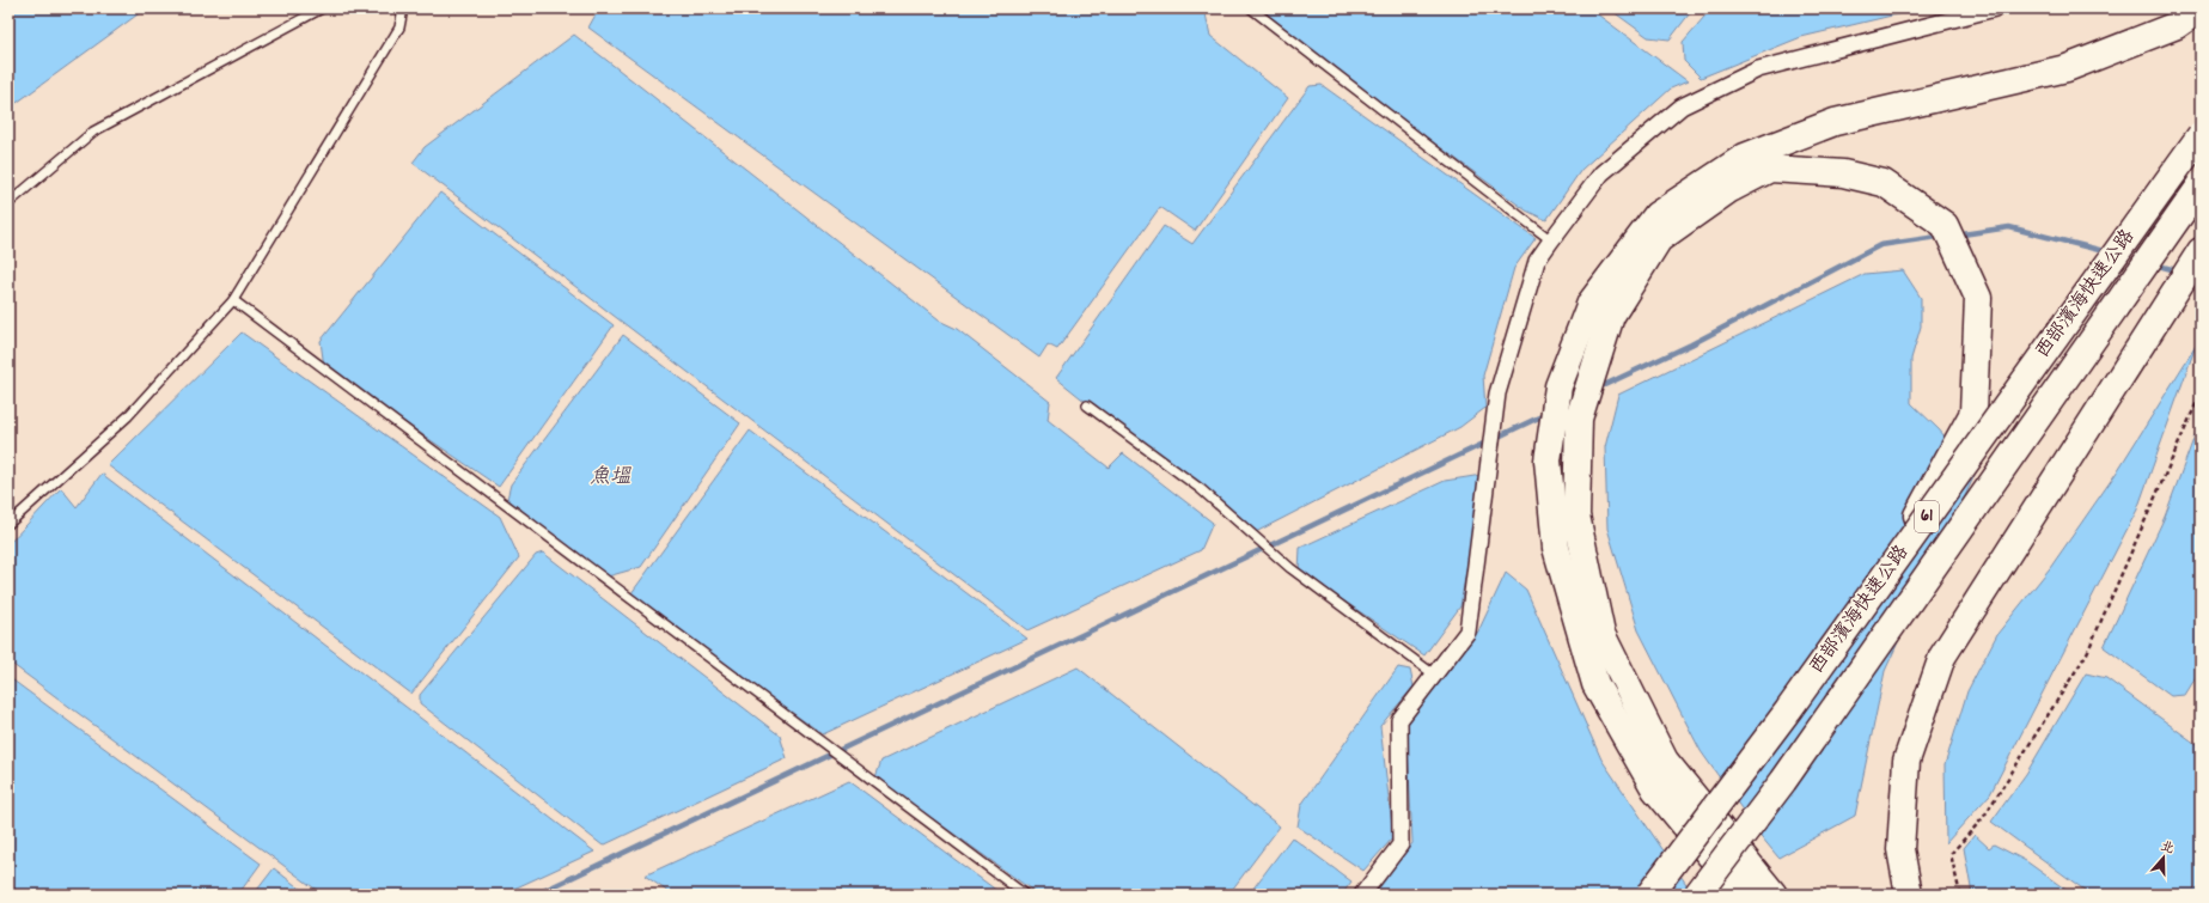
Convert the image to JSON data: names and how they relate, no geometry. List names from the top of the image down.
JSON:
{
  "streets": {
    "highway": ["西部濱海快速公路", "61"]
  },
  "water": ["魚塭"],
  "north": "top"
}
